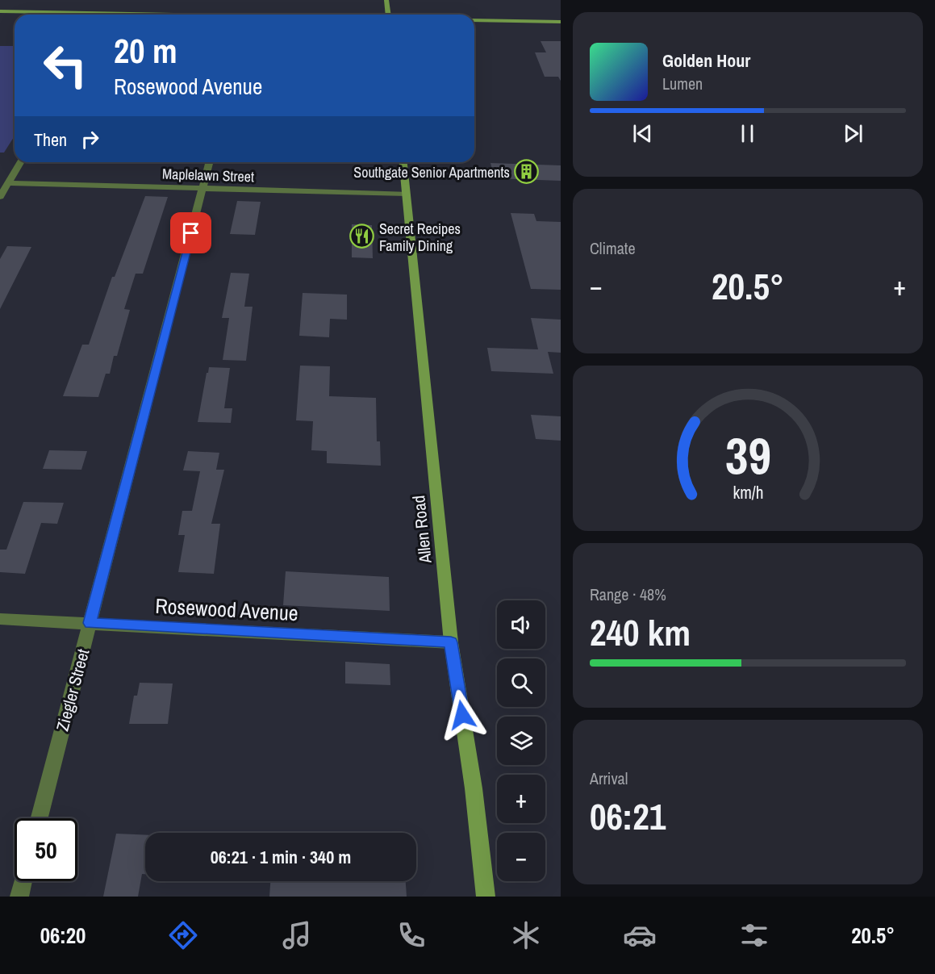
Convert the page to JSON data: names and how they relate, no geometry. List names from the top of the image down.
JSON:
{
  "streets": {
    "main road": ["Allen Road"],
    "street": ["Maplelawn Street", "Rosewood Avenue", "Ziegler Street"]
  },
  "crossings": [
    ["Maplelawn Street", "Allen Road"],
    ["Maplelawn Street", "Ziegler Street"],
    ["Allen Road", "Rosewood Avenue"],
    ["Rosewood Avenue", "Ziegler Street"]
  ],
  "places": {
    "building": ["Southgate Senior Apartments"],
    "restaurant": ["Secret Recipes Family Dining"]
  },
  "page": {
    "turn": ["20 m", "Rosewood Avenue"],
    "song": ["Golden Hour", "Lumen"],
    "then": "Then",
    "tile": [
      "Climate",
      ["Range · 48%", "240 km"],
      ["Arrival", "06:21"]
    ],
    "heat": ["−", "20.5°", "+"],
    "map_buttons": ["+", "−"],
    "limit": "50",
    "trip": "06:21 · 1 min · 340 m",
    "tabs": ["06:20", "20.5°"],
    "gauge": ["39", "km/h"]
  }
}
